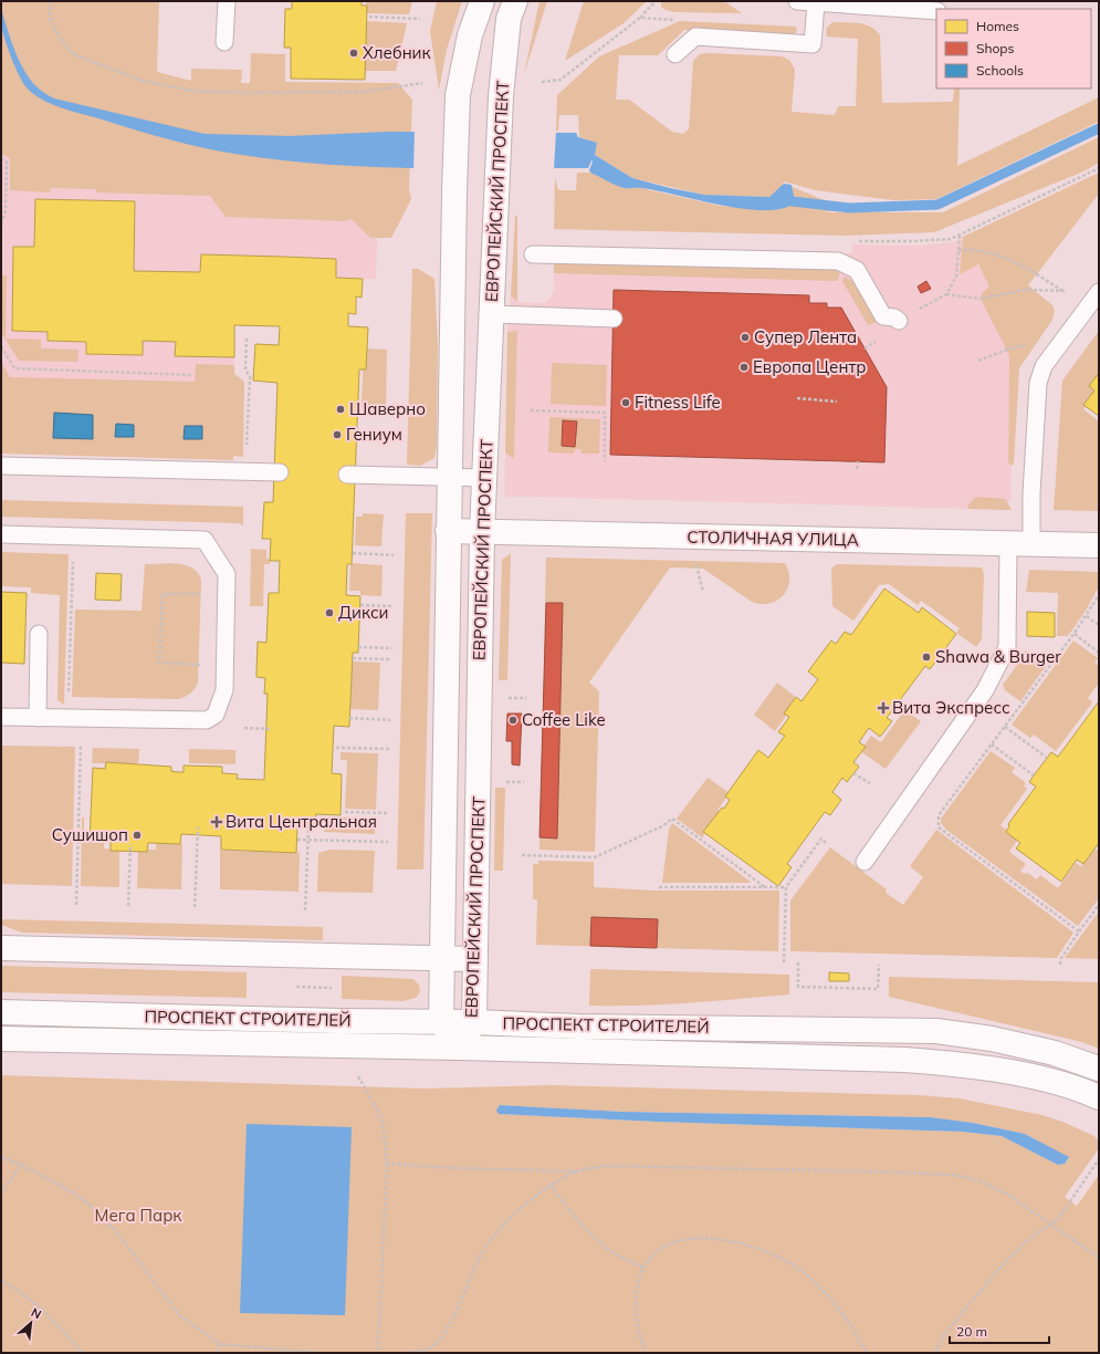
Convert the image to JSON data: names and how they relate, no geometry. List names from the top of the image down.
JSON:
{
  "streets": {
    "street": ["ЕВРОПЕЙСКИЙ ПРОСПЕКТ", "СТОЛИЧНАЯ УЛИЦА", "ПРОСПЕКТ СТРОИТЕЛЕЙ"]
  },
  "crossings": [
    ["ЕВРОПЕЙСКИЙ ПРОСПЕКТ", "СТОЛИЧНАЯ УЛИЦА"],
    ["ЕВРОПЕЙСКИЙ ПРОСПЕКТ", "ПРОСПЕКТ СТРОИТЕЛЕЙ"]
  ],
  "parks": ["Мега Парк"],
  "places": {
    "other": [
      "Хлебник",
      "Супер Лента",
      "Европа Центр",
      "Fitness Life",
      "Шаверно",
      "Гениум",
      "Дикси",
      "Shawa & Burger",
      "Coffee Like",
      "Сушишоп"
    ],
    "health": ["Вита Экспресс", "Вита Центральная"]
  },
  "legend": ["Homes", "Shops", "Schools"],
  "scale_bar": "20 m",
  "north": "top right"
}
